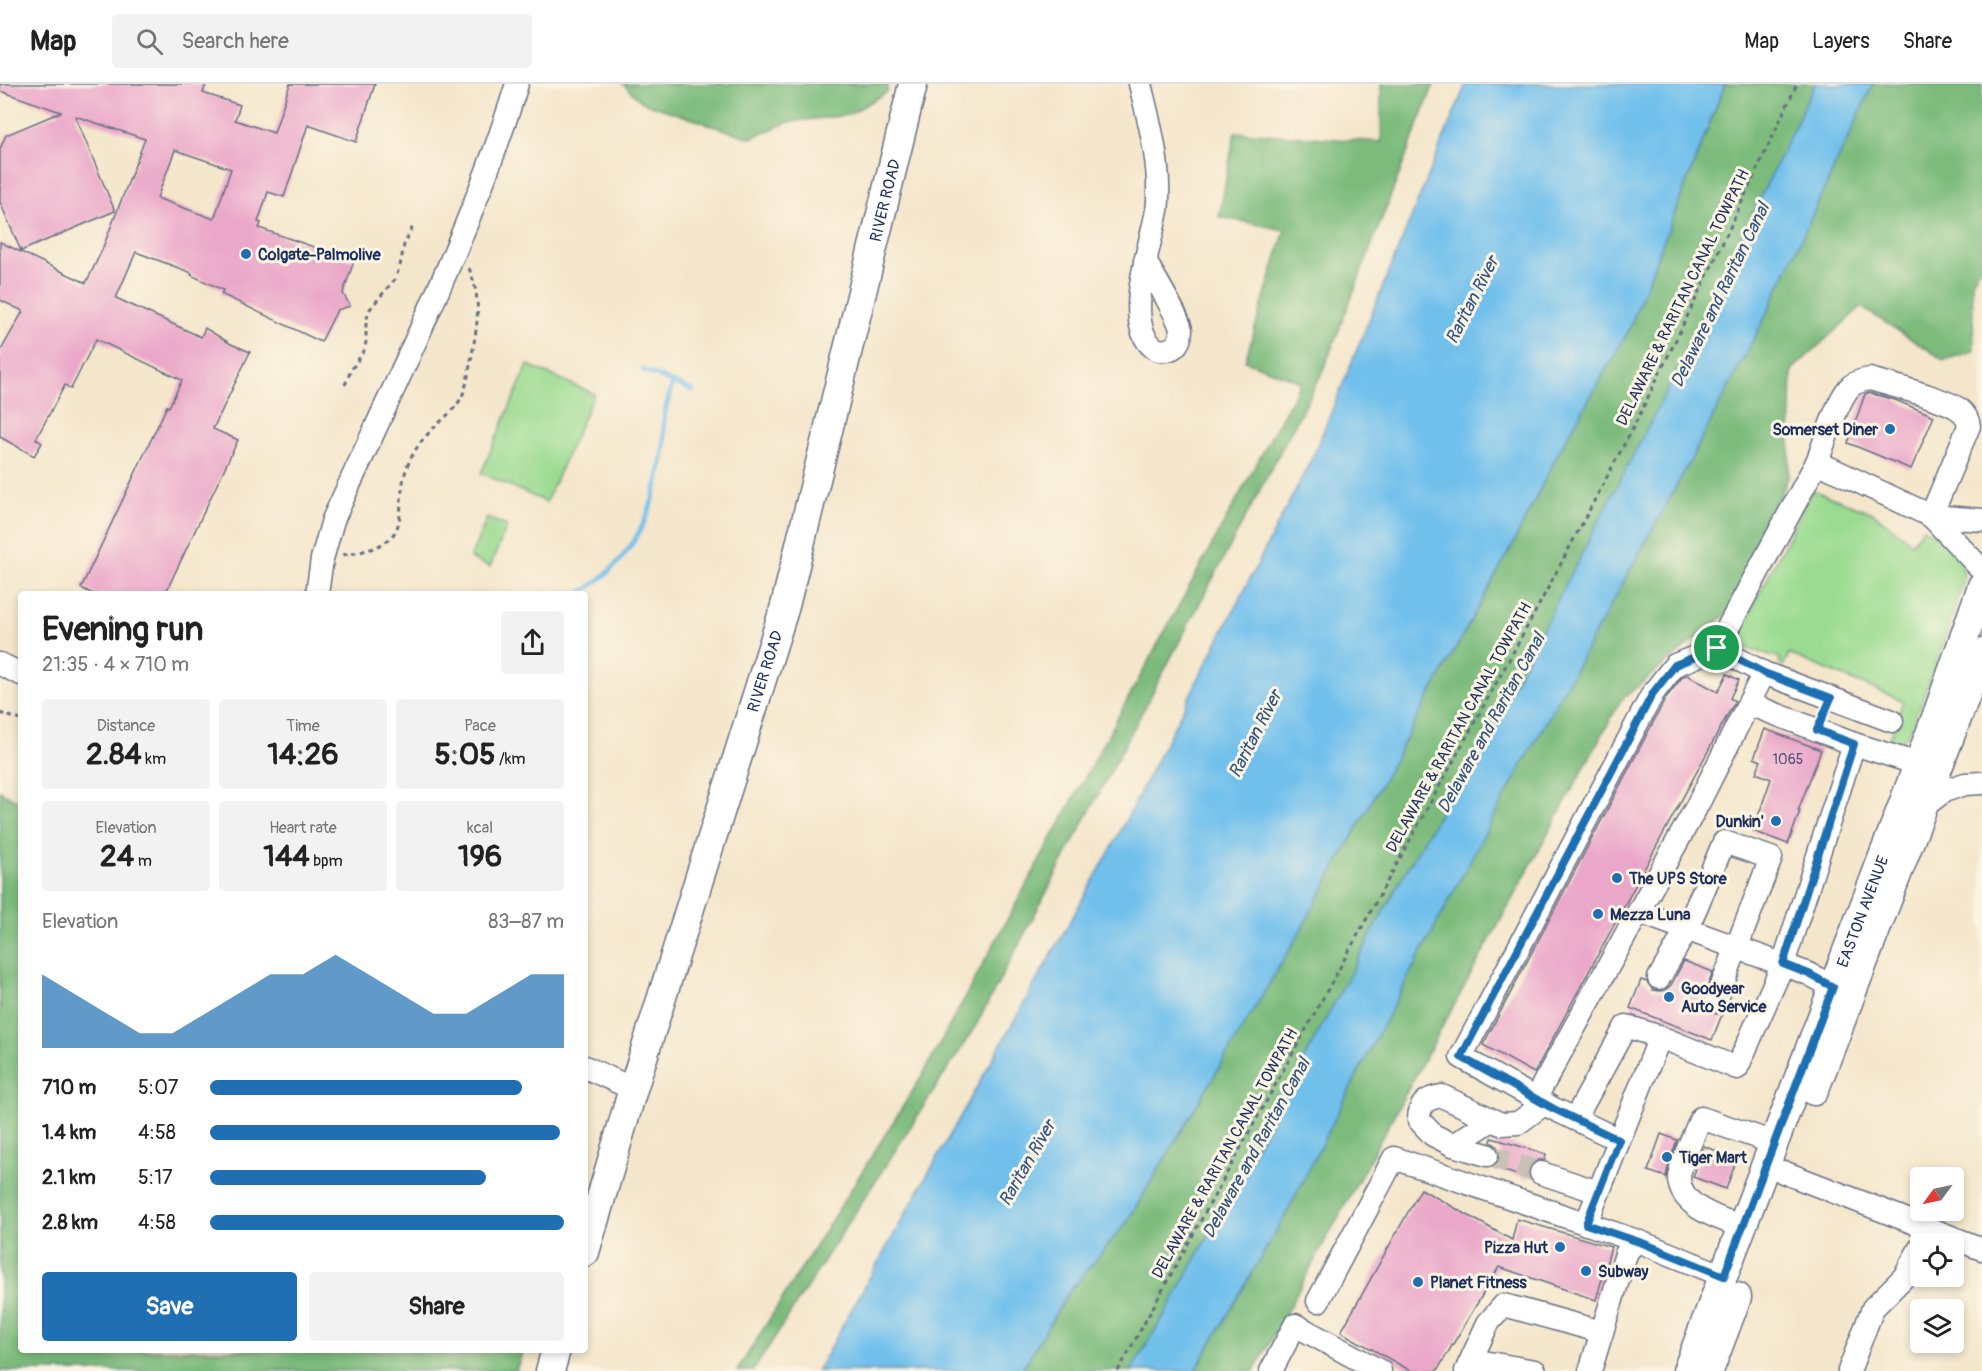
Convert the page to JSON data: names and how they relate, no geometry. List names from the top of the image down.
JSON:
{
  "streets": {
    "main road": ["RIVER ROAD", "EASTON AVENUE"],
    "path": ["DELAWARE & RARITAN CANAL TOWPATH"]
  },
  "water": ["Delaware and Raritan Canal", "Raritan River"],
  "places": [
    "Colgate-Palmolive",
    "Somerset Diner",
    "Dunkin'",
    "The UPS Store",
    "Mezza Luna",
    "Goodyear Auto Service",
    "Tiger Mart",
    "Pizza Hut",
    "Subway",
    "Planet Fitness"
  ],
  "house_numbers": ["1065"],
  "north": "bottom left",
  "page": {
    "header": "Map",
    "search": "Search here",
    "nav": ["Map", "Layers", "Share"],
    "heading": ["Evening run", "21:35 · 4 × 710 m"],
    "stats": [
      ["Distance", "2.84 km"],
      ["Time", "14:26"],
      ["Pace", "5:05 /km"],
      ["Elevation", "24 m"],
      ["Heart rate", "144 bpm"],
      ["kcal", "196"]
    ],
    "chart": ["Elevation", "83–87 m"],
    "list": [
      {
        "name": "710 m",
        "note": "5:07"
      },
      {
        "name": "1.4 km",
        "note": "4:58"
      },
      {
        "name": "2.1 km",
        "note": "5:17"
      },
      {
        "name": "2.8 km",
        "note": "4:58"
      }
    ],
    "buttons": ["Save", "Share"]
  }
}
